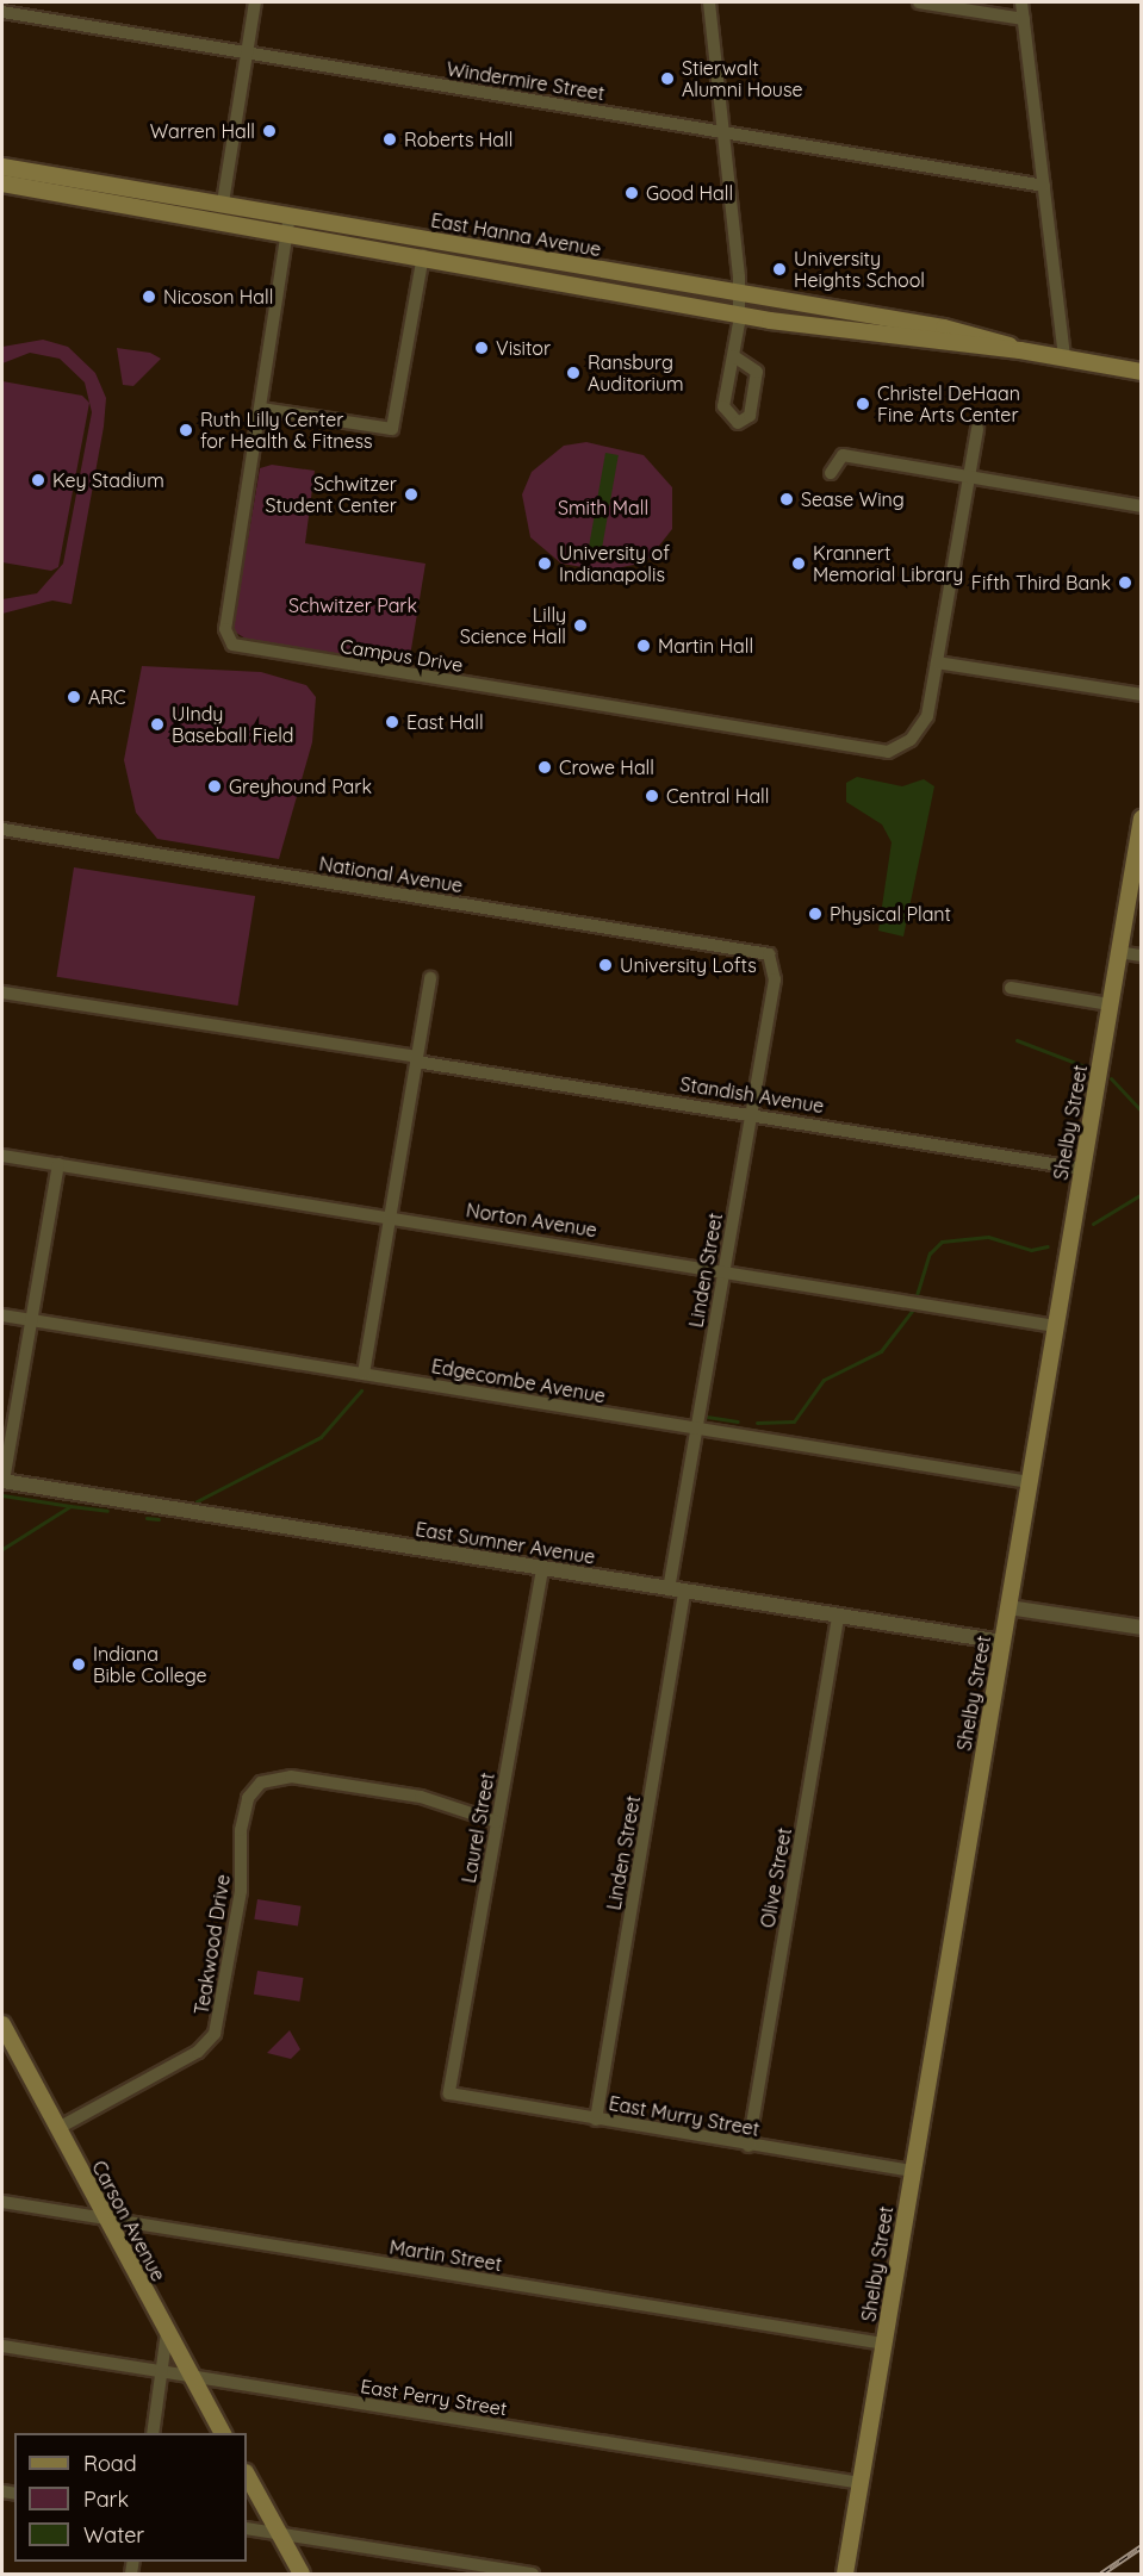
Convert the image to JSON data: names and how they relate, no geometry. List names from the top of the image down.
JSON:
{
  "streets": {
    "main road": ["East Hanna Avenue", "Shelby Street", "Carson Avenue"],
    "street": [
      "Windermire Street",
      "Campus Drive",
      "National Avenue",
      "Standish Avenue",
      "Norton Avenue",
      "Linden Street",
      "Edgecombe Avenue",
      "East Sumner Avenue",
      "Laurel Street",
      "Olive Street",
      "Teakwood Drive",
      "East Murry Street",
      "Martin Street",
      "East Perry Street"
    ]
  },
  "crossings": [
    ["East Hanna Avenue", "Campus Drive"],
    ["National Avenue", "Linden Street"],
    ["Standish Avenue", "Shelby Street"],
    ["Standish Avenue", "Linden Street"],
    ["Shelby Street", "Norton Avenue"],
    ["Shelby Street", "Edgecombe Avenue"],
    ["Shelby Street", "East Sumner Avenue"],
    ["Shelby Street", "East Murry Street"],
    ["Shelby Street", "Martin Street"],
    ["Shelby Street", "East Perry Street"],
    ["Norton Avenue", "Linden Street"],
    ["Linden Street", "Edgecombe Avenue"],
    ["Linden Street", "East Sumner Avenue"],
    ["Linden Street", "East Murry Street"],
    ["East Sumner Avenue", "Laurel Street"],
    ["East Sumner Avenue", "Olive Street"],
    ["Laurel Street", "Teakwood Drive"],
    ["Laurel Street", "East Murry Street"],
    ["Olive Street", "East Murry Street"],
    ["Teakwood Drive", "Carson Avenue"],
    ["Carson Avenue", "Martin Street"],
    ["Carson Avenue", "East Perry Street"]
  ],
  "parks": ["Smith Mall", "Schwitzer Park"],
  "places": [
    "Stierwalt Alumni House",
    "Warren Hall",
    "Roberts Hall",
    "Good Hall",
    "University Heights School",
    "Nicoson Hall",
    "Visitor",
    "Ransburg Auditorium",
    "Christel DeHaan Fine Arts Center",
    "Ruth Lilly Center for Health & Fitness",
    "Key Stadium",
    "Schwitzer Student Center",
    "Sease Wing",
    "University of Indianapolis",
    "Krannert Memorial Library",
    "Fifth Third Bank",
    "Lilly Science Hall",
    "Martin Hall",
    "ARC",
    "East Hall",
    "UIndy Baseball Field",
    "Crowe Hall",
    "Greyhound Park",
    "Central Hall",
    "Physical Plant",
    "University Lofts",
    "Indiana Bible College"
  ],
  "legend": ["Road", "Park", "Water"]
}
